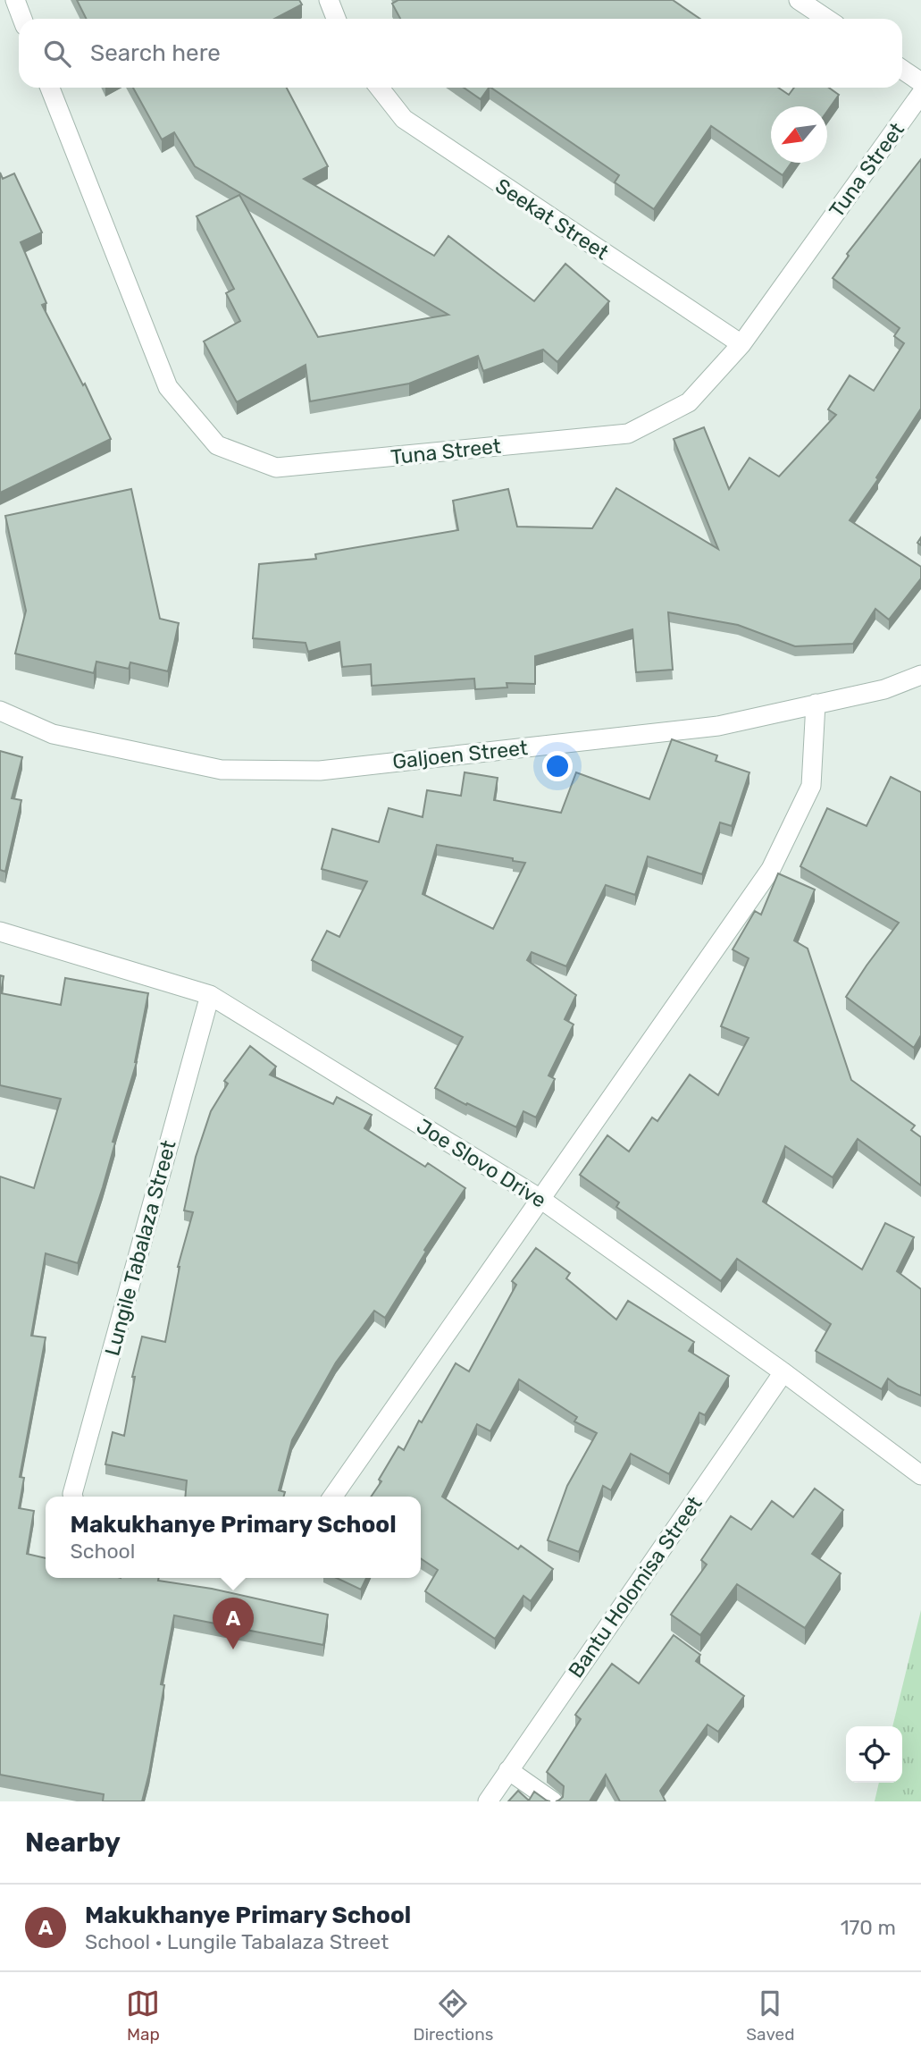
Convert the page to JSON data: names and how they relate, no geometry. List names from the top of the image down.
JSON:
{
  "streets": {
    "street": [
      "Tuna Street",
      "Seekat Street",
      "Galjoen Street",
      "Joe Slovo Drive",
      "Lungile Tabalaza Street",
      "Bantu Holomisa Street"
    ]
  },
  "crossings": [
    ["Tuna Street", "Seekat Street"],
    ["Joe Slovo Drive", "Lungile Tabalaza Street"],
    ["Joe Slovo Drive", "Bantu Holomisa Street"]
  ],
  "north": "bottom left",
  "page": {
    "search": "Search here",
    "popup": ["Makukhanye Primary School", "School"],
    "pins": "A",
    "heading": "Nearby",
    "list": [
      {
        "mark": "A",
        "name": "Makukhanye Primary School",
        "note": "School · Lungile Tabalaza Street",
        "value": "170 m"
      }
    ],
    "nav": ["Map", "Directions", "Saved"]
  }
}
